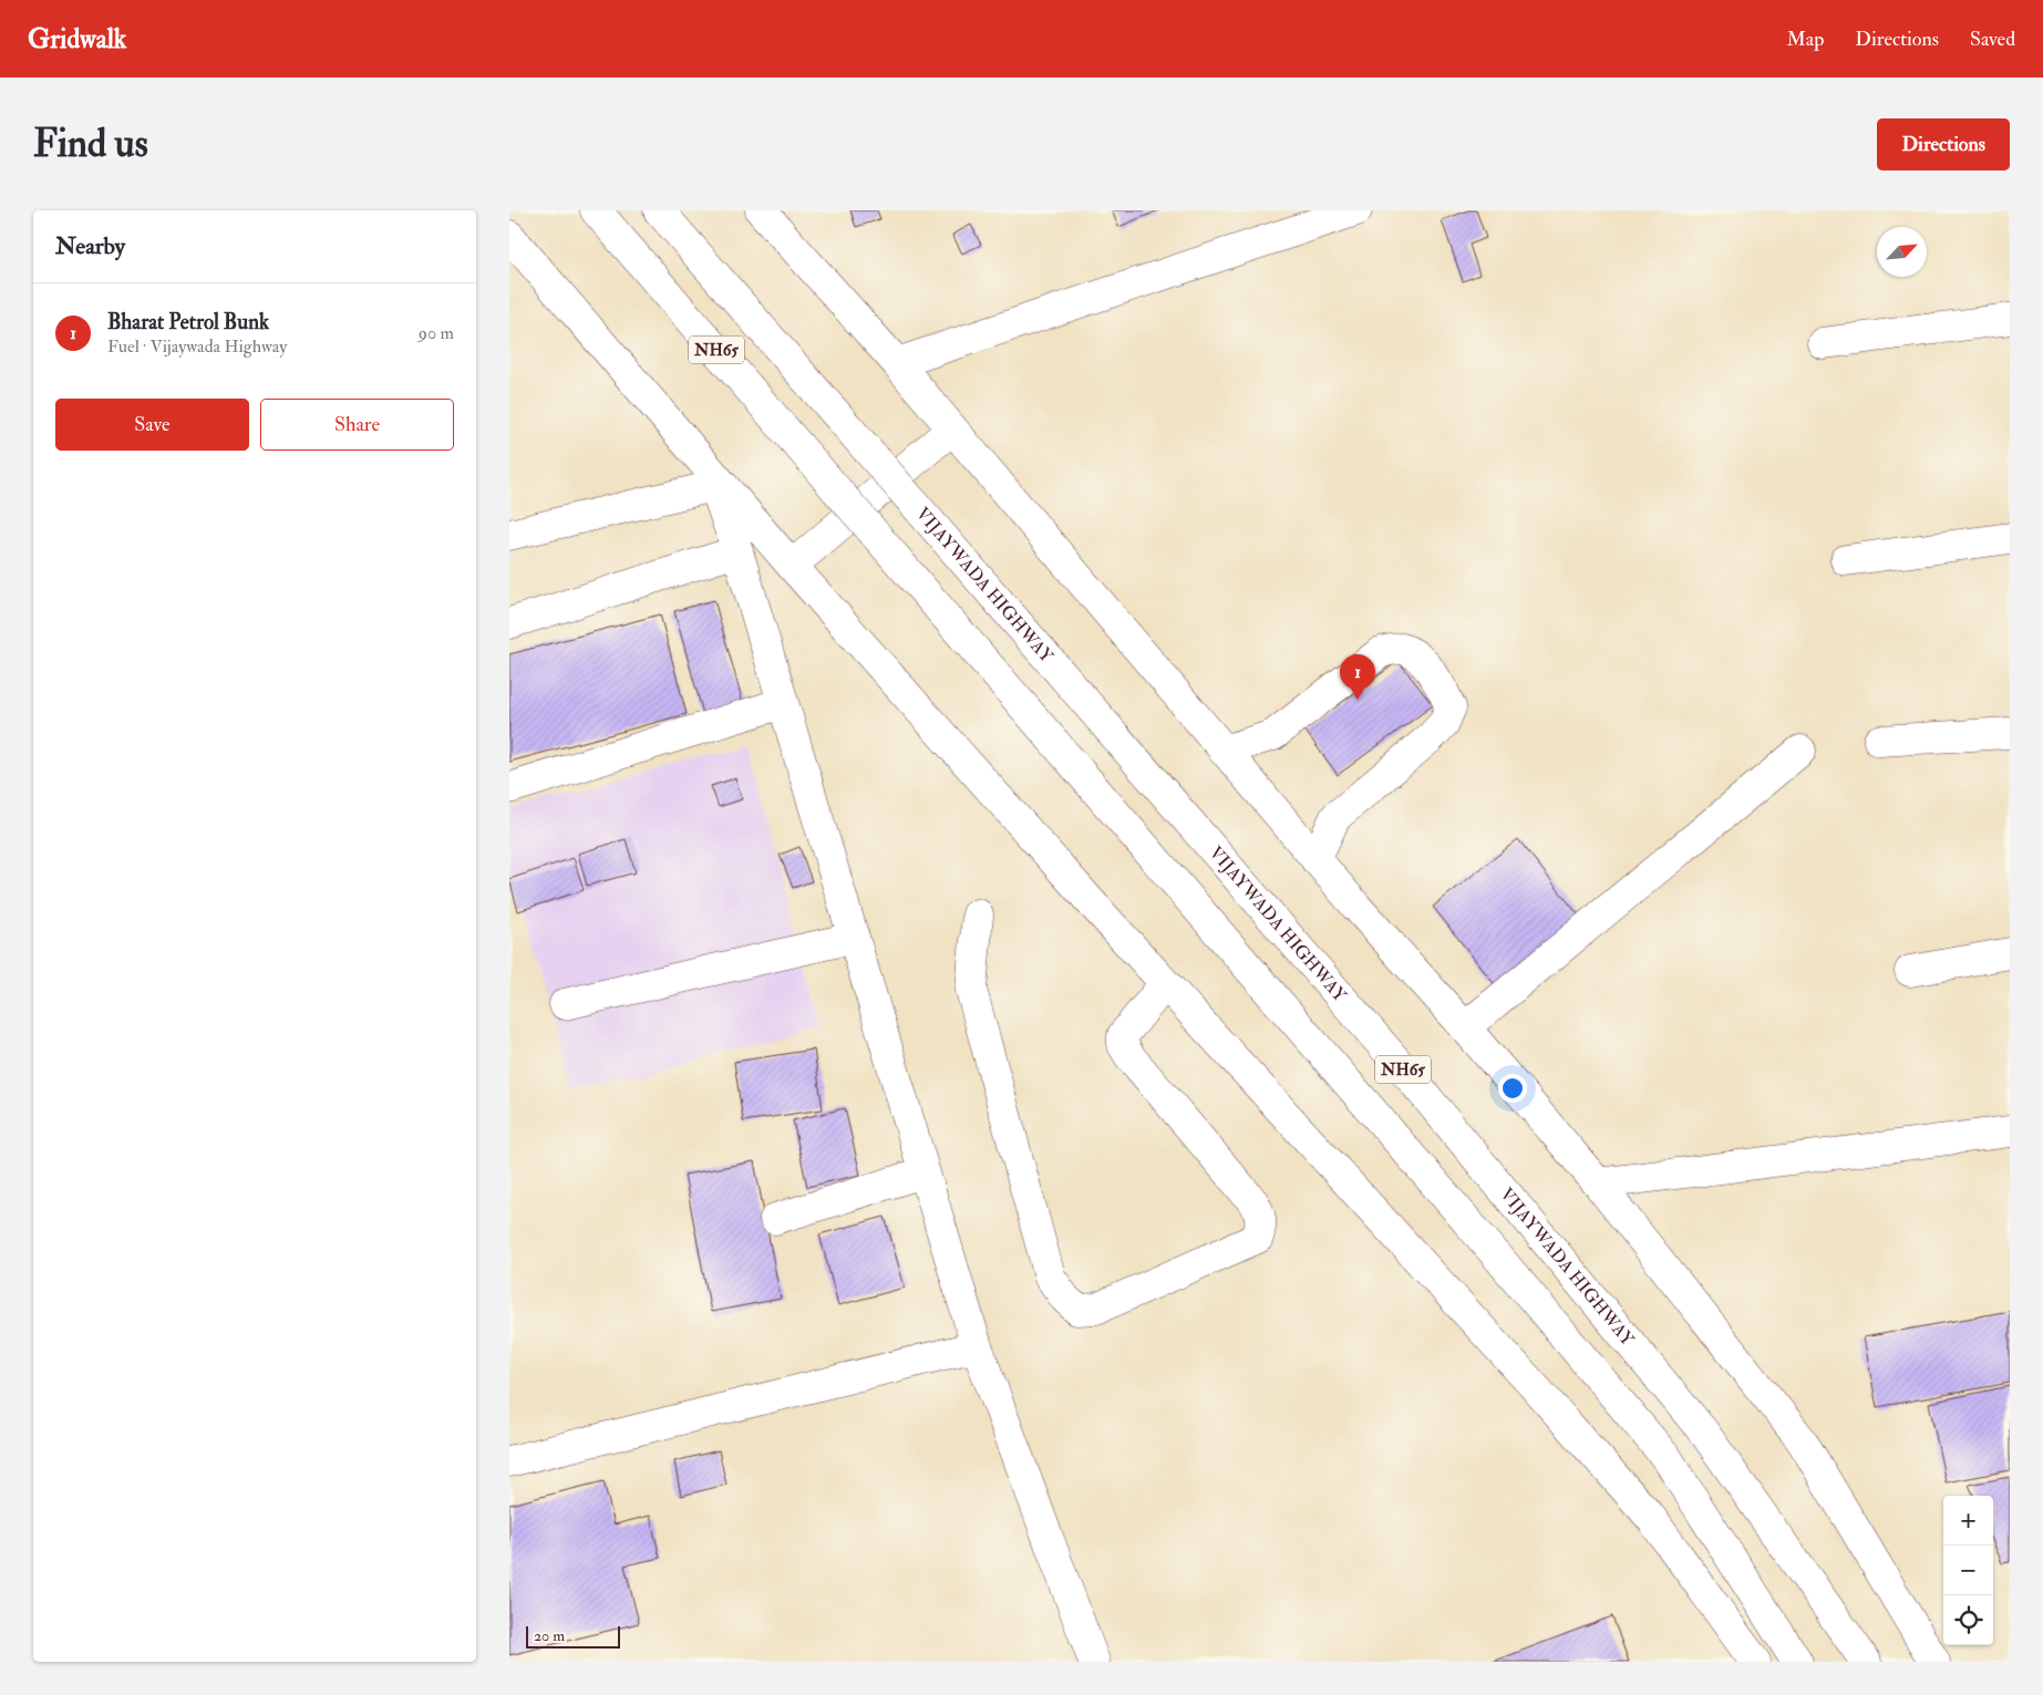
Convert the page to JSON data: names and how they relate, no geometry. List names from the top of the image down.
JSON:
{
  "streets": {
    "main road": ["NH65", "VIJAYWADA HIGHWAY"]
  },
  "scale_bar": "20 m",
  "north": "top right",
  "page": {
    "header": "Gridwalk",
    "nav": ["Map", "Directions", "Saved"],
    "buttons": [
      "Directions",
      ["Save", "Share"]
    ],
    "title": "Find us",
    "heading": "Nearby",
    "list": [
      {
        "mark": "1",
        "name": "Bharat Petrol Bunk",
        "note": "Fuel · Vijaywada Highway",
        "value": "90 m"
      }
    ],
    "pins": "1",
    "map_buttons": ["+", "−"],
    "scale": "20 m"
  }
}
